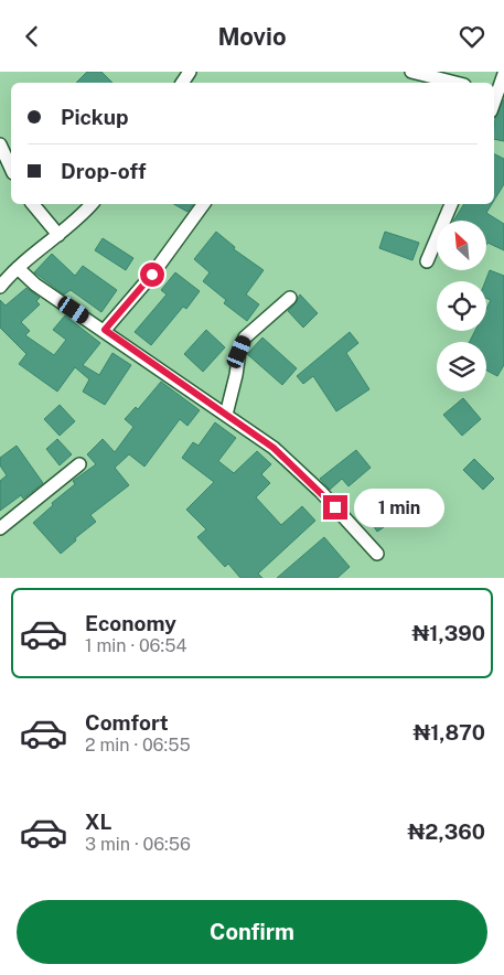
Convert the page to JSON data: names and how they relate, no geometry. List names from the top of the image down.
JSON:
{
  "north": "top left",
  "page": {
    "header": "Movio",
    "banner": ["Pickup", "Drop-off"],
    "bubble": "1 min",
    "list": [
      {
        "name": "Economy",
        "note": "1 min · 06:54",
        "value": "₦1,390"
      },
      {
        "name": "Comfort",
        "note": "2 min · 06:55",
        "value": "₦1,870"
      },
      {
        "name": "XL",
        "note": "3 min · 06:56",
        "value": "₦2,360"
      }
    ],
    "buttons": "Confirm"
  }
}
